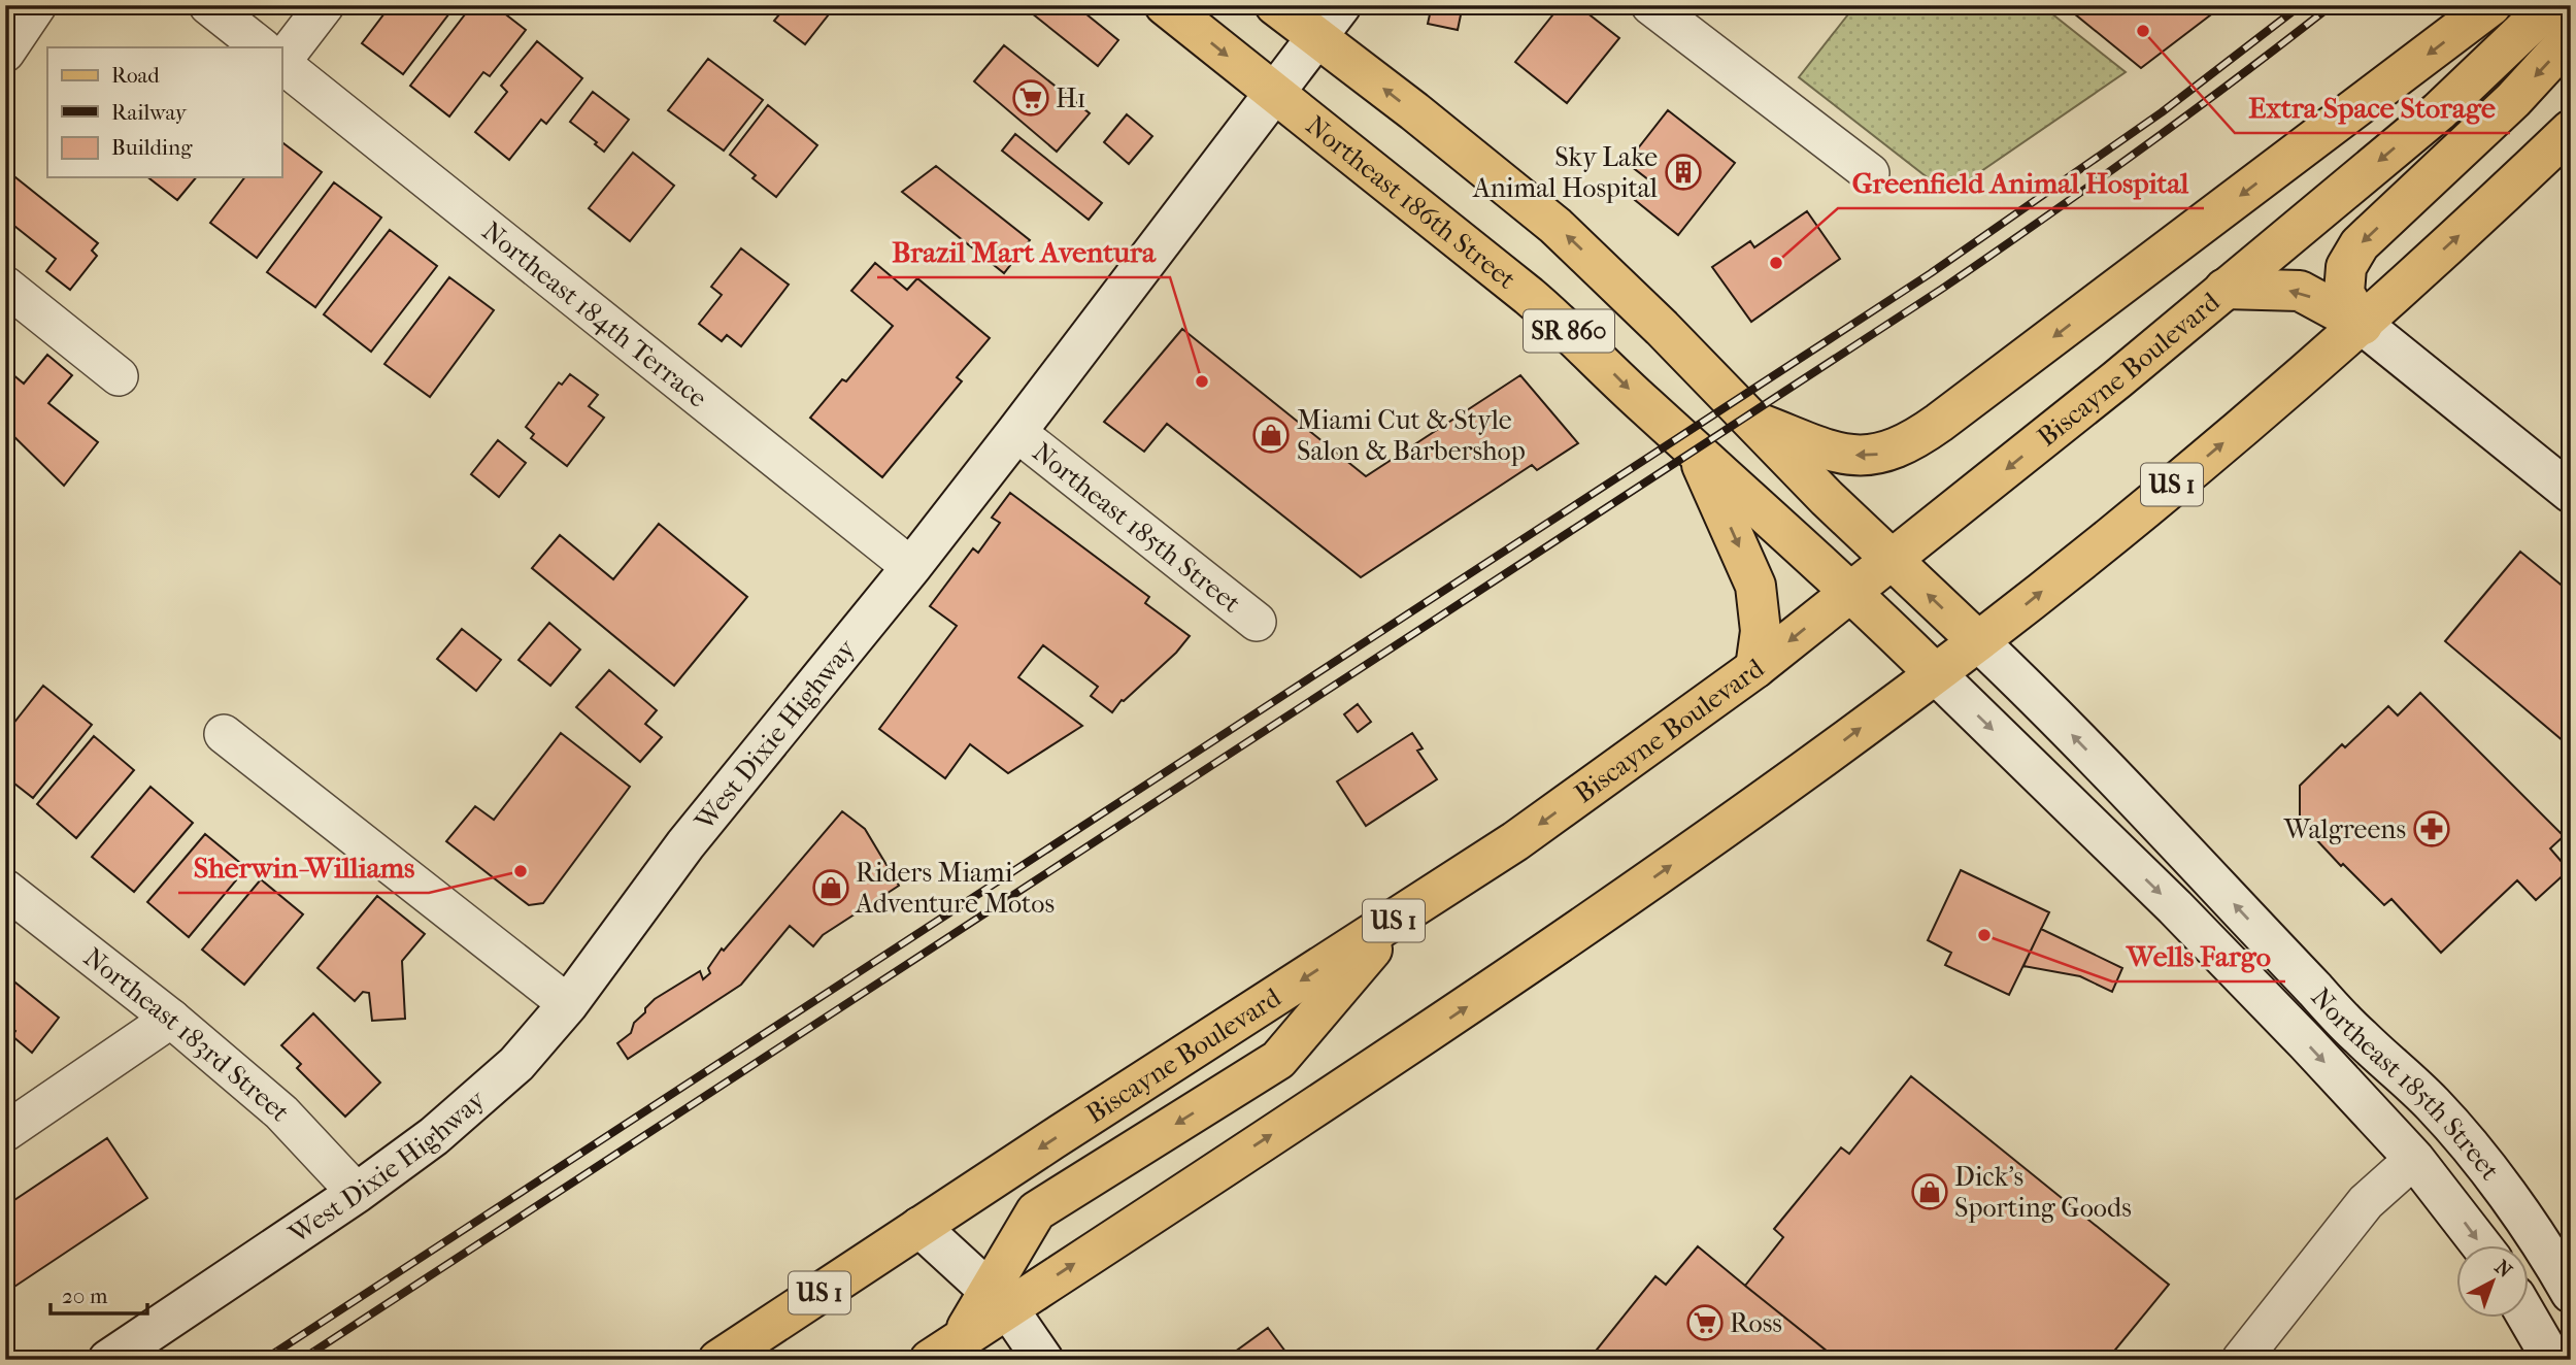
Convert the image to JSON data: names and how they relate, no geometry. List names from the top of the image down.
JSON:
{
  "streets": {
    "main road": [
      "Northeast 186th Street",
      "SR 860",
      "Biscayne Boulevard",
      "US 1"
    ],
    "street": [
      "Northeast 184th Terrace",
      "Northeast 185th Street",
      "West Dixie Highway",
      "Northeast 183rd Street"
    ]
  },
  "crossings": [
    ["Northeast 186th Street", "Biscayne Boulevard"],
    ["Northeast 186th Street", "US 1"],
    ["Northeast 186th Street", "Northeast 185th Street"],
    ["Northeast 186th Street", "West Dixie Highway"],
    ["Northeast 184th Terrace", "West Dixie Highway"],
    ["SR 860", "Biscayne Boulevard"],
    ["SR 860", "US 1"],
    ["SR 860", "Northeast 185th Street"],
    ["SR 860", "West Dixie Highway"],
    ["US 1", "Northeast 185th Street"],
    ["Northeast 185th Street", "West Dixie Highway"],
    ["West Dixie Highway", "Northeast 183rd Street"]
  ],
  "places": {
    "other": [
      "Extra Space Storage",
      "Greenfield Animal Hospital",
      "Brazil Mart Aventura",
      "Sherwin-Williams",
      "Wells Fargo"
    ],
    "supermarket": ["H1", "Ross"],
    "building": ["Sky Lake Animal Hospital"],
    "shop": ["Miami Cut & Style Salon & Barbershop", "Riders Miami Adventure Motos", "Dick's Sporting Goods"],
    "pharmacy": ["Walgreens"]
  },
  "legend": ["Road", "Railway", "Building"],
  "scale_bar": "20 m",
  "north": "top right"
}
